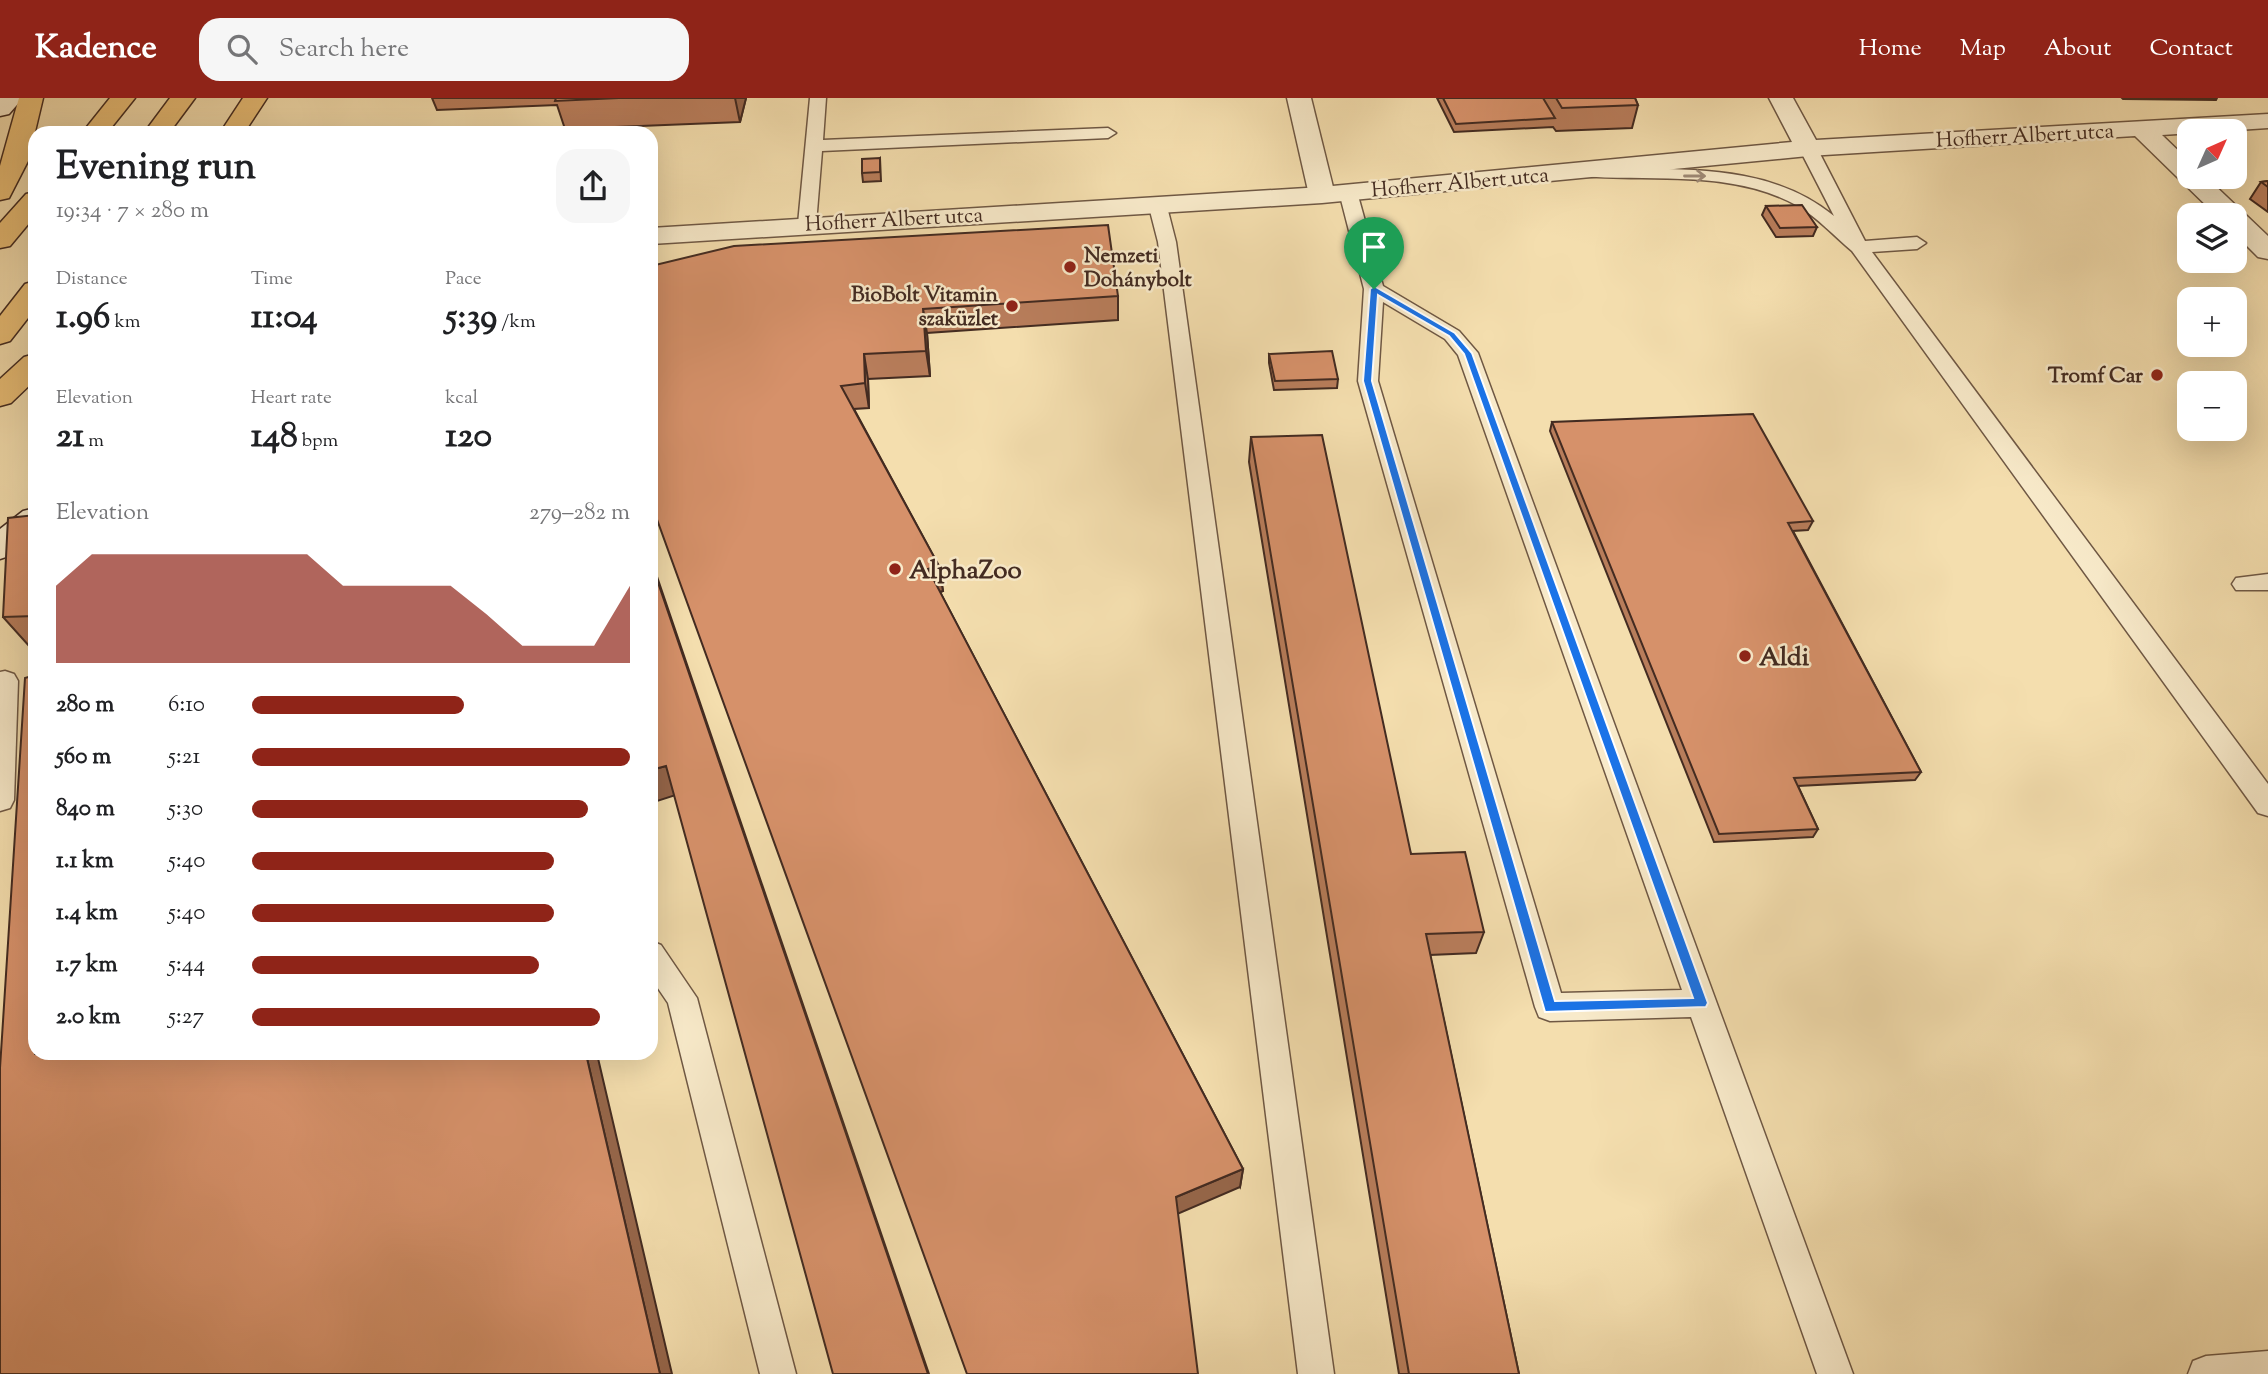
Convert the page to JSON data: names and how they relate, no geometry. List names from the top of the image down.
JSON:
{
  "streets": {
    "street": ["Hofherr Albert utca"]
  },
  "places": [
    "Nemzeti Dohánybolt",
    "BioBolt Vitamin szaküzlet",
    "Tromf Car",
    "AlphaZoo",
    "Aldi"
  ],
  "north": "top right",
  "page": {
    "header": "Kadence",
    "search": "Search here",
    "nav": [
      "Home",
      "Map",
      "About",
      "Contact"
    ],
    "map_buttons": ["+", "−"],
    "heading": ["Evening run", "19:34 · 7 × 280 m"],
    "stats": [
      ["Distance", "1.96 km"],
      ["Time", "11:04"],
      ["Pace", "5:39 /km"],
      ["Elevation", "21 m"],
      ["Heart rate", "148 bpm"],
      ["kcal", "120"]
    ],
    "chart": ["Elevation", "279–282 m"],
    "list": [
      {
        "name": "280 m",
        "note": "6:10"
      },
      {
        "name": "560 m",
        "note": "5:21"
      },
      {
        "name": "840 m",
        "note": "5:30"
      },
      {
        "name": "1.1 km",
        "note": "5:40"
      },
      {
        "name": "1.4 km",
        "note": "5:40"
      },
      {
        "name": "1.7 km",
        "note": "5:44"
      },
      {
        "name": "2.0 km",
        "note": "5:27"
      }
    ]
  }
}
